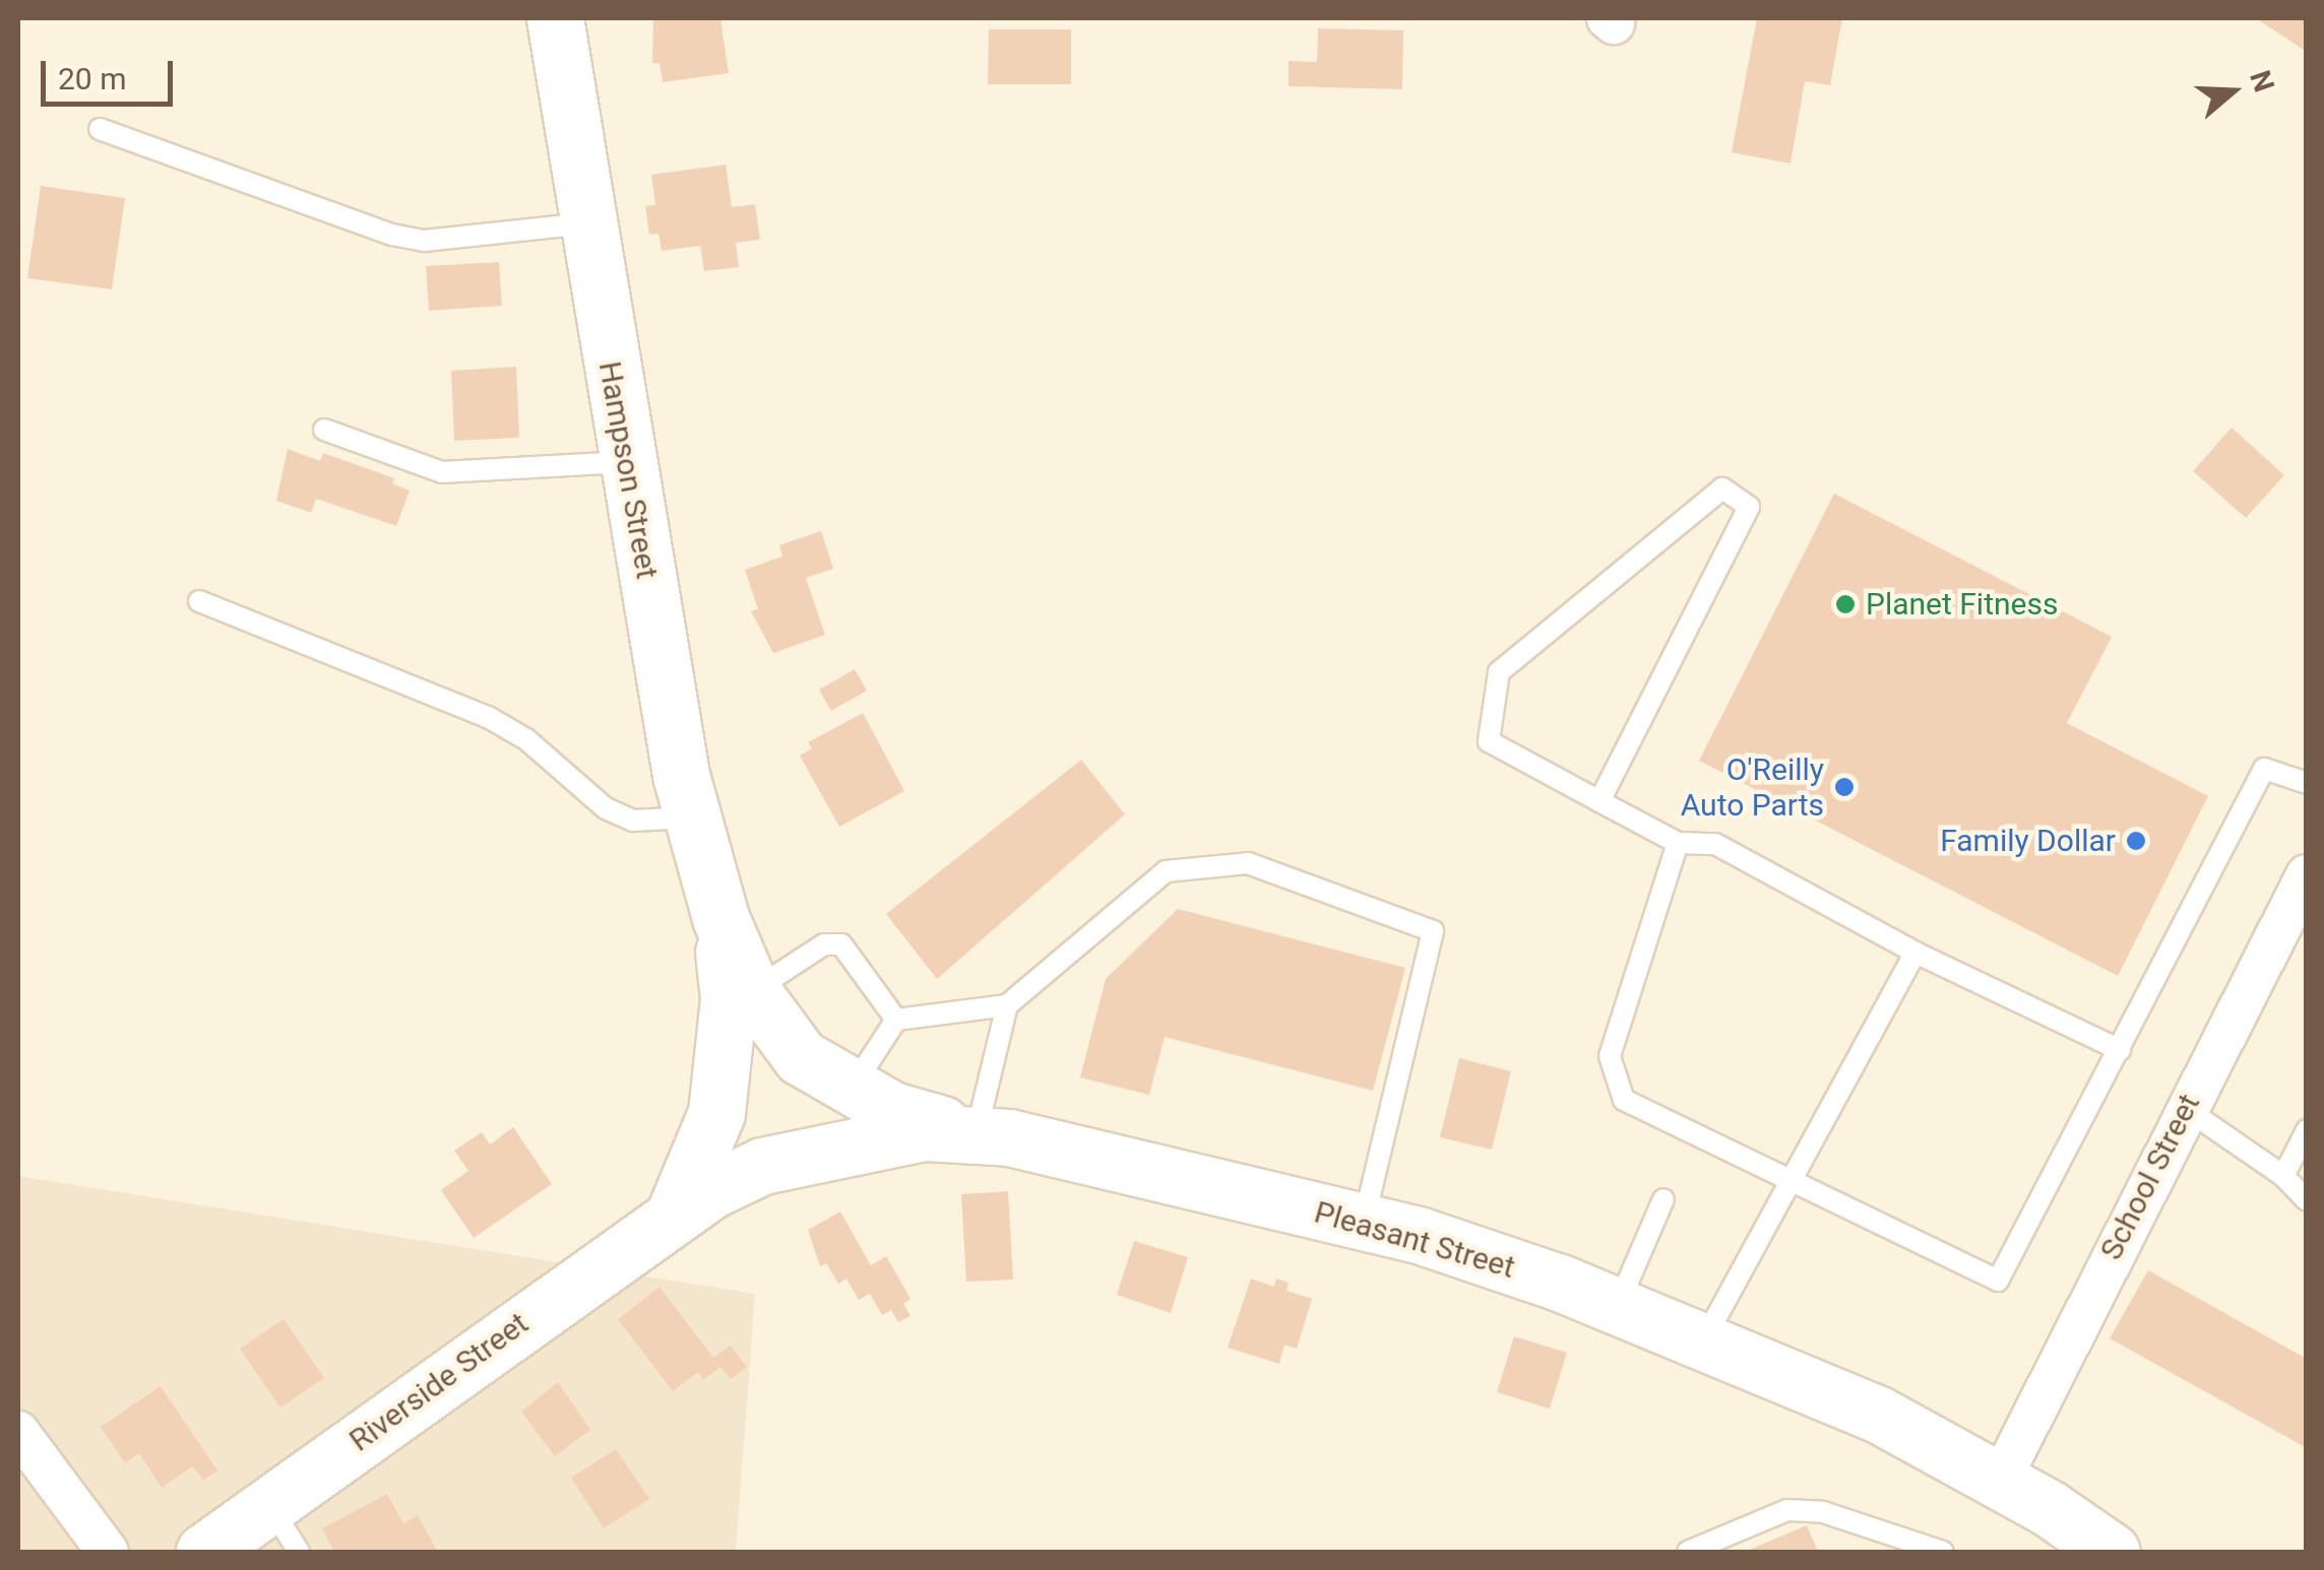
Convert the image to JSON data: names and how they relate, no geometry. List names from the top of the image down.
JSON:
{
  "streets": {
    "main road": ["Hampson Street", "Pleasant Street", "Riverside Street"],
    "street": ["School Street"]
  },
  "crossings": [
    ["Hampson Street", "Pleasant Street"],
    ["Hampson Street", "Riverside Street"],
    ["School Street", "Pleasant Street"],
    ["Pleasant Street", "Riverside Street"]
  ],
  "places": ["Planet Fitness", "O'Reilly Auto Parts", "Family Dollar"],
  "scale_bar": "20 m",
  "north": "right"
}
